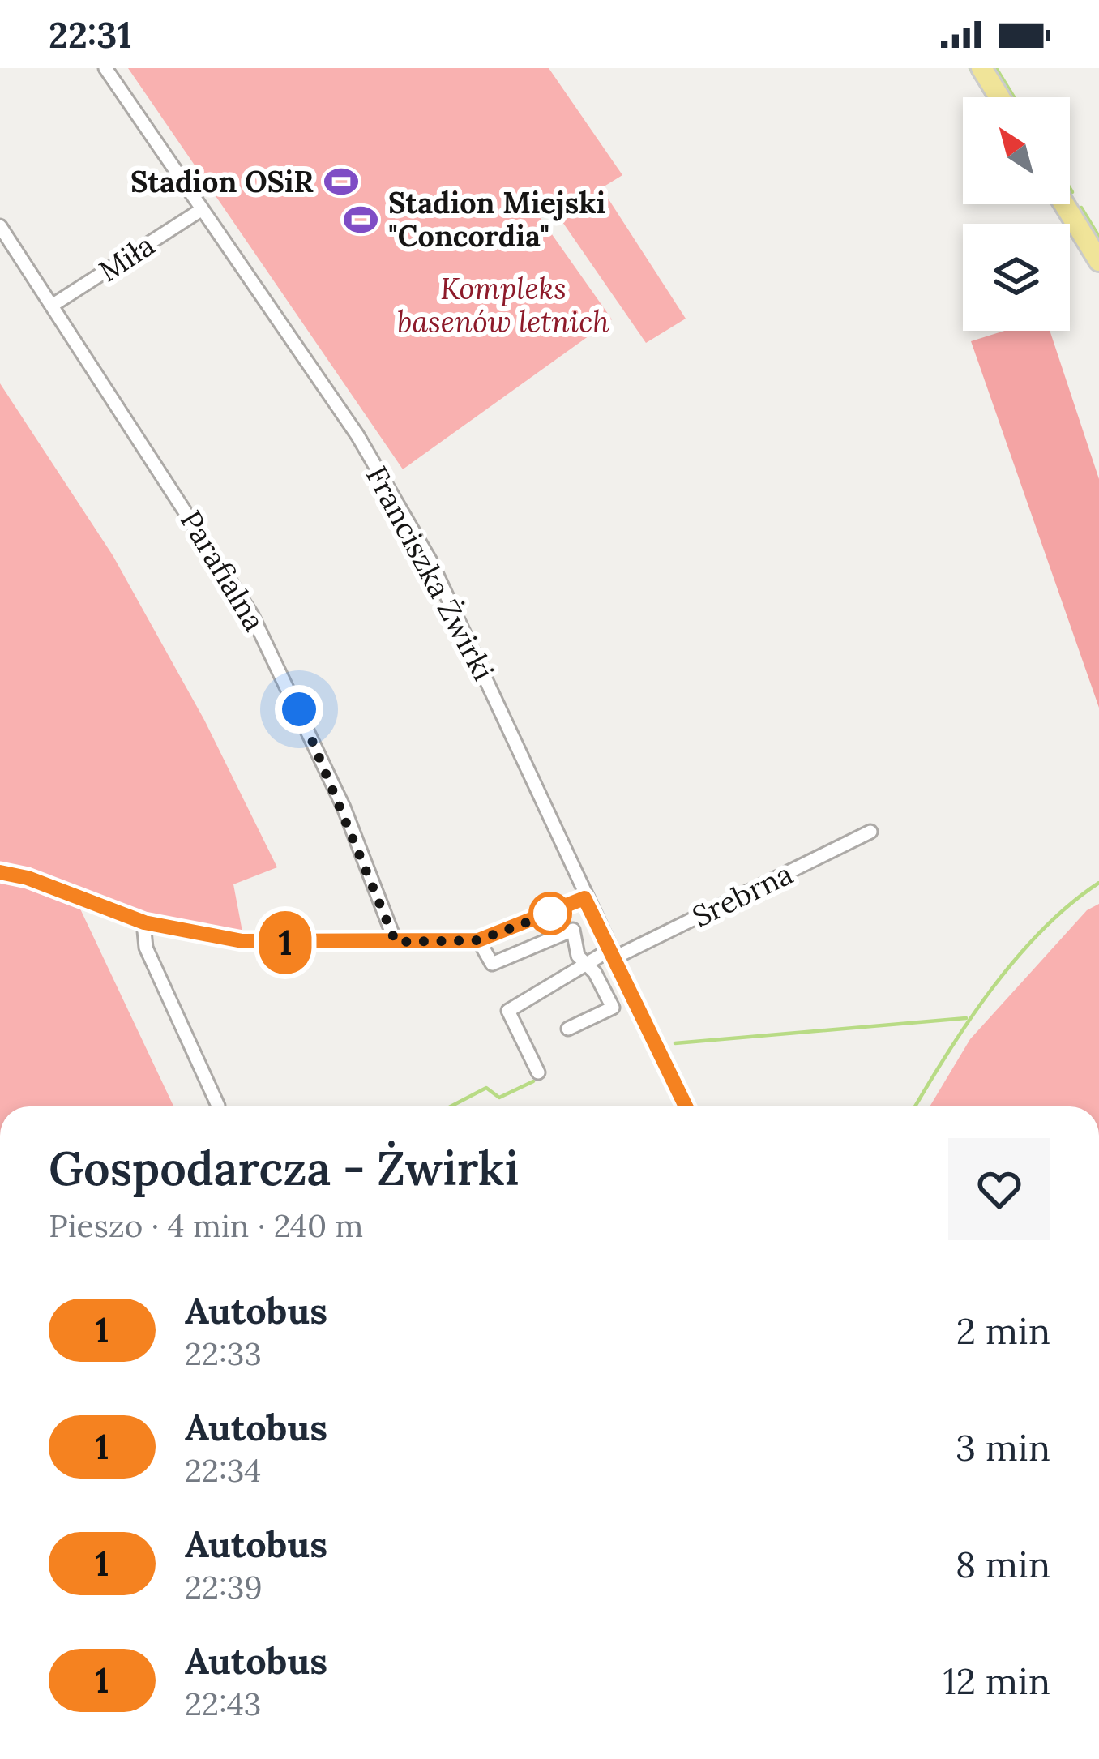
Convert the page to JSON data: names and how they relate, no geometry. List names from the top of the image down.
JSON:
{
  "streets": {
    "street": [
      "Miła",
      "Parafialna",
      "Franciszka Żwirki",
      "Srebrna"
    ]
  },
  "crossings": [
    ["Miła", "Parafialna"],
    ["Miła", "Franciszka Żwirki"],
    ["Franciszka Żwirki", "Srebrna"]
  ],
  "parks": ["Kompleks basenów letnich"],
  "places": {
    "sports": ["Stadion OSiR", "Stadion Miejski \"Concordia\""]
  },
  "lines": ["bus line 1"],
  "north": "top left",
  "page": {
    "status": "22:31",
    "on_map": "1",
    "heading": ["Gospodarcza - Żwirki", "Pieszo · 4 min · 240 m"],
    "list": [
      {
        "mark": "1",
        "name": "Autobus",
        "note": "22:33",
        "value": "2 min"
      },
      {
        "mark": "1",
        "name": "Autobus",
        "note": "22:34",
        "value": "3 min"
      },
      {
        "mark": "1",
        "name": "Autobus",
        "note": "22:39",
        "value": "8 min"
      },
      {
        "mark": "1",
        "name": "Autobus",
        "note": "22:43",
        "value": "12 min"
      }
    ]
  }
}
